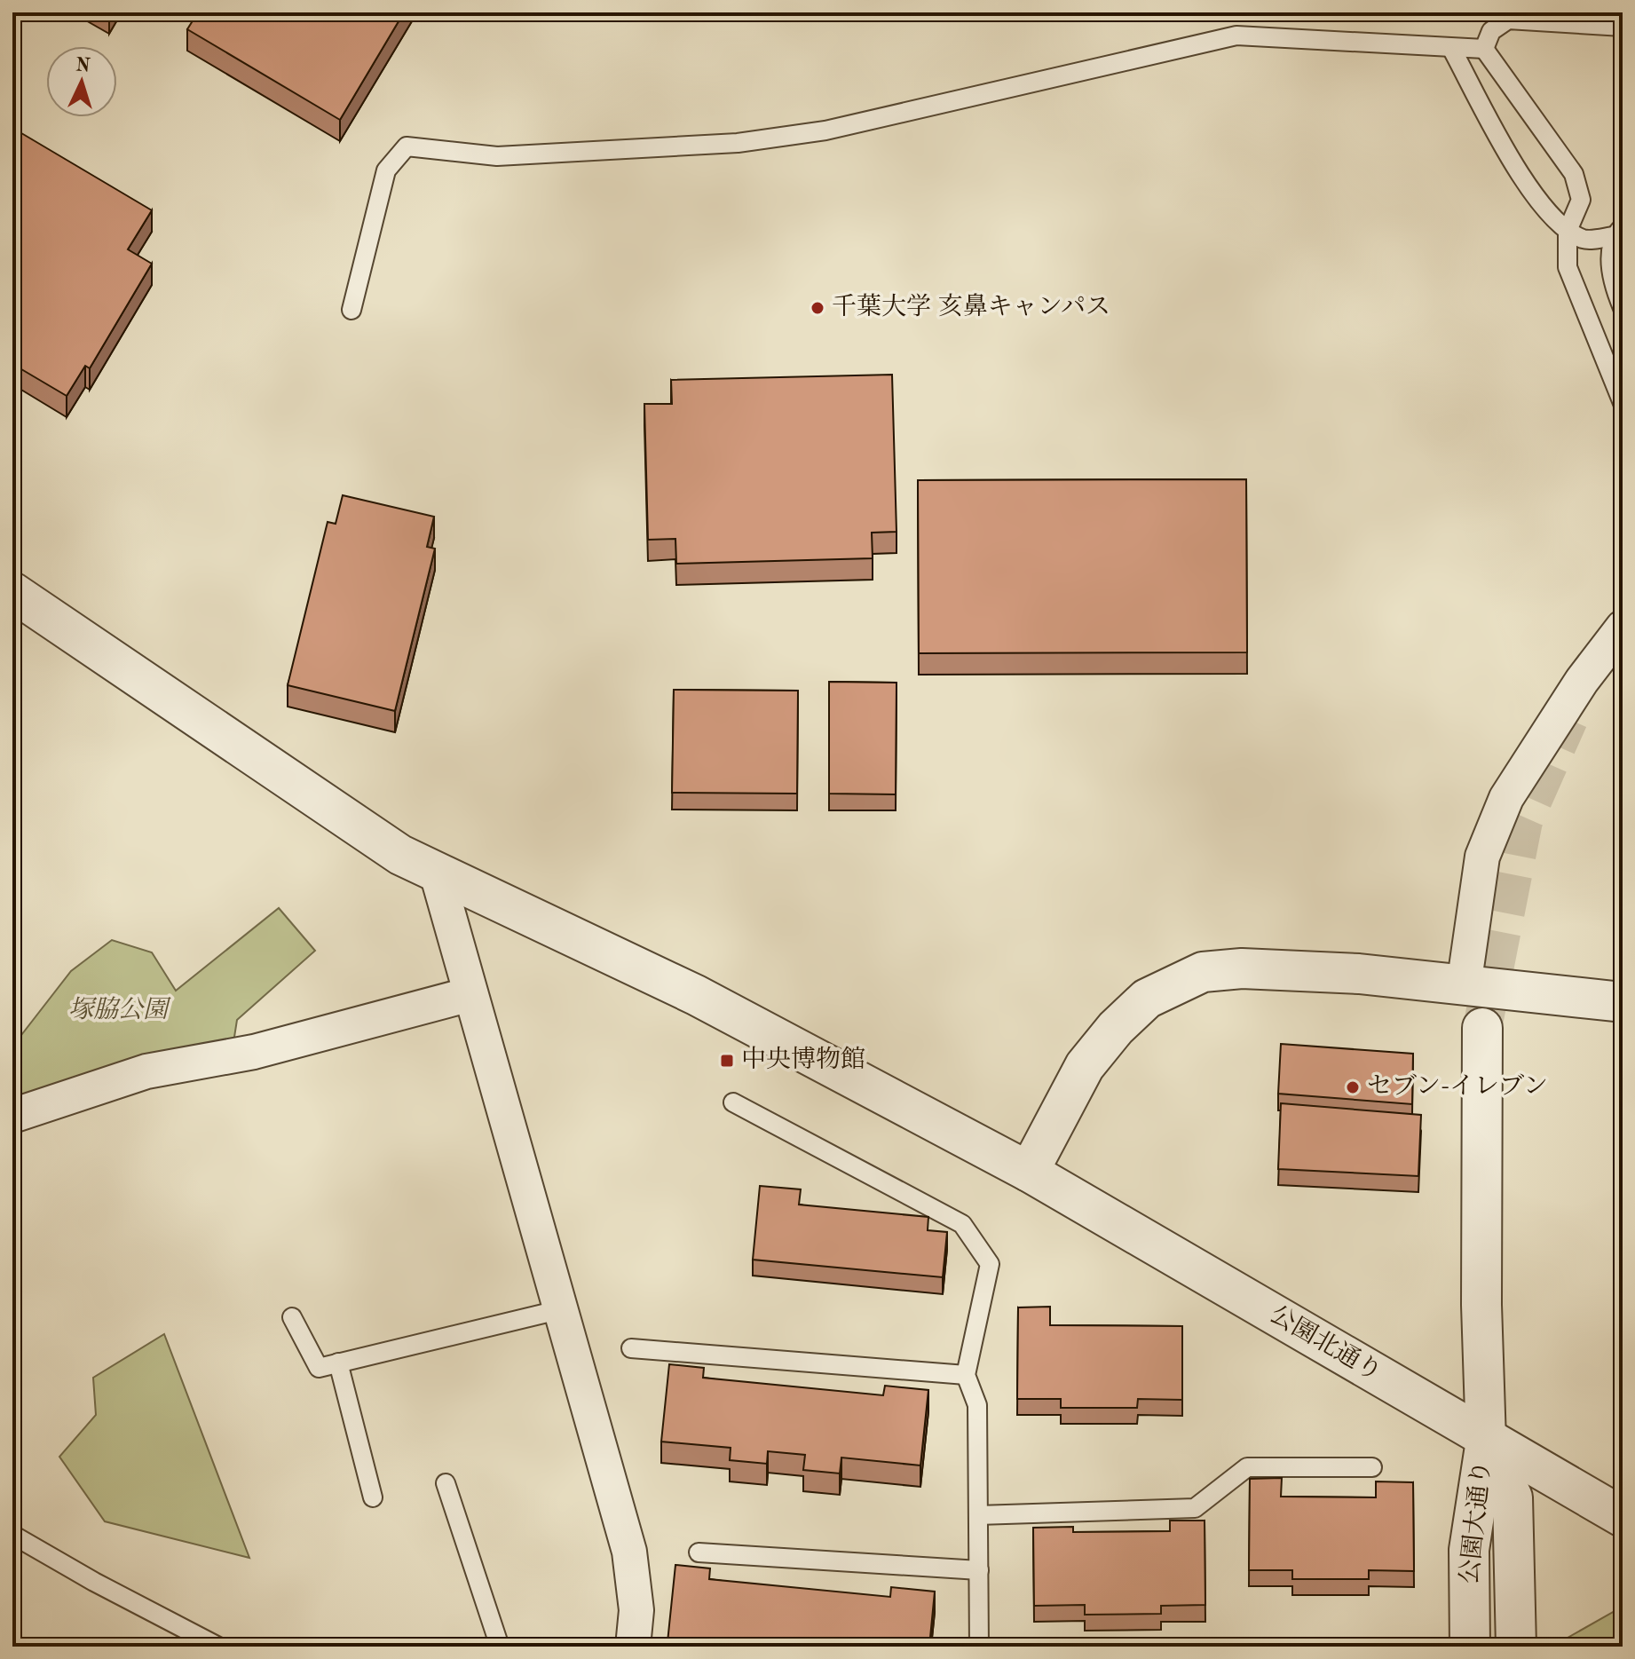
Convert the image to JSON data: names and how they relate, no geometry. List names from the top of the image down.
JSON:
{
  "streets": {
    "street": ["公園北通り", "公園大通り"]
  },
  "crossings": [
    ["公園北通り", "公園大通り"]
  ],
  "parks": ["塚脇公園"],
  "places": {
    "other": ["千葉大学 亥鼻キャンパス", "セブン-イレブン"],
    "transit": ["中央博物館"]
  },
  "north": "top"
}
